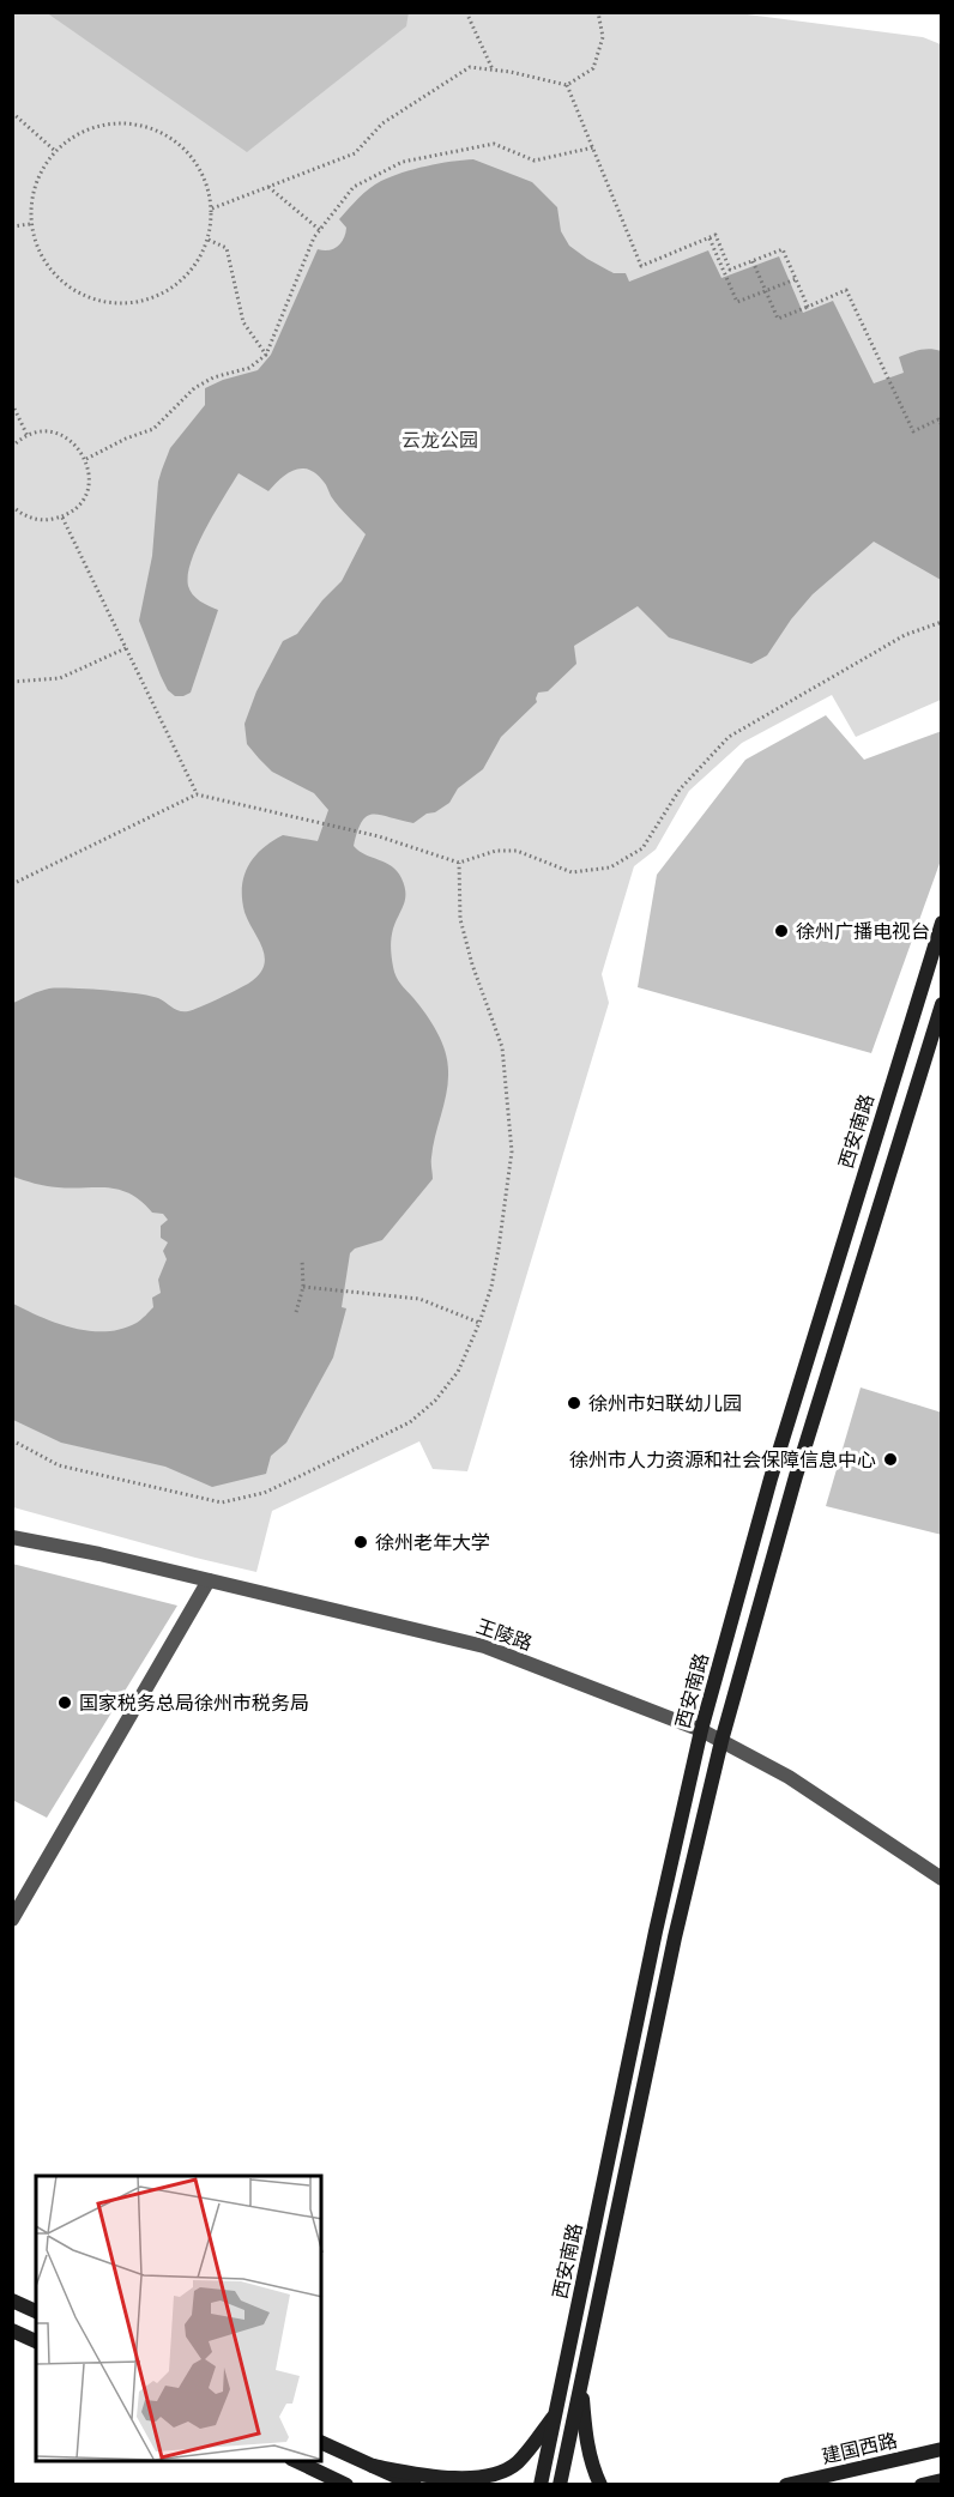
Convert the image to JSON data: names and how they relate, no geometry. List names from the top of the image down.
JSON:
{
  "streets": {
    "main road": ["西安南路", "建国西路"],
    "street": ["王陵路"]
  },
  "crossings": [
    ["西安南路", "王陵路"]
  ],
  "parks": ["云龙公园"],
  "places": [
    "徐州广播电视台",
    "徐州市妇联幼儿园",
    "徐州市人力资源和社会保障信息中心",
    "徐州老年大学",
    "国家税务总局徐州市税务局"
  ]
}
